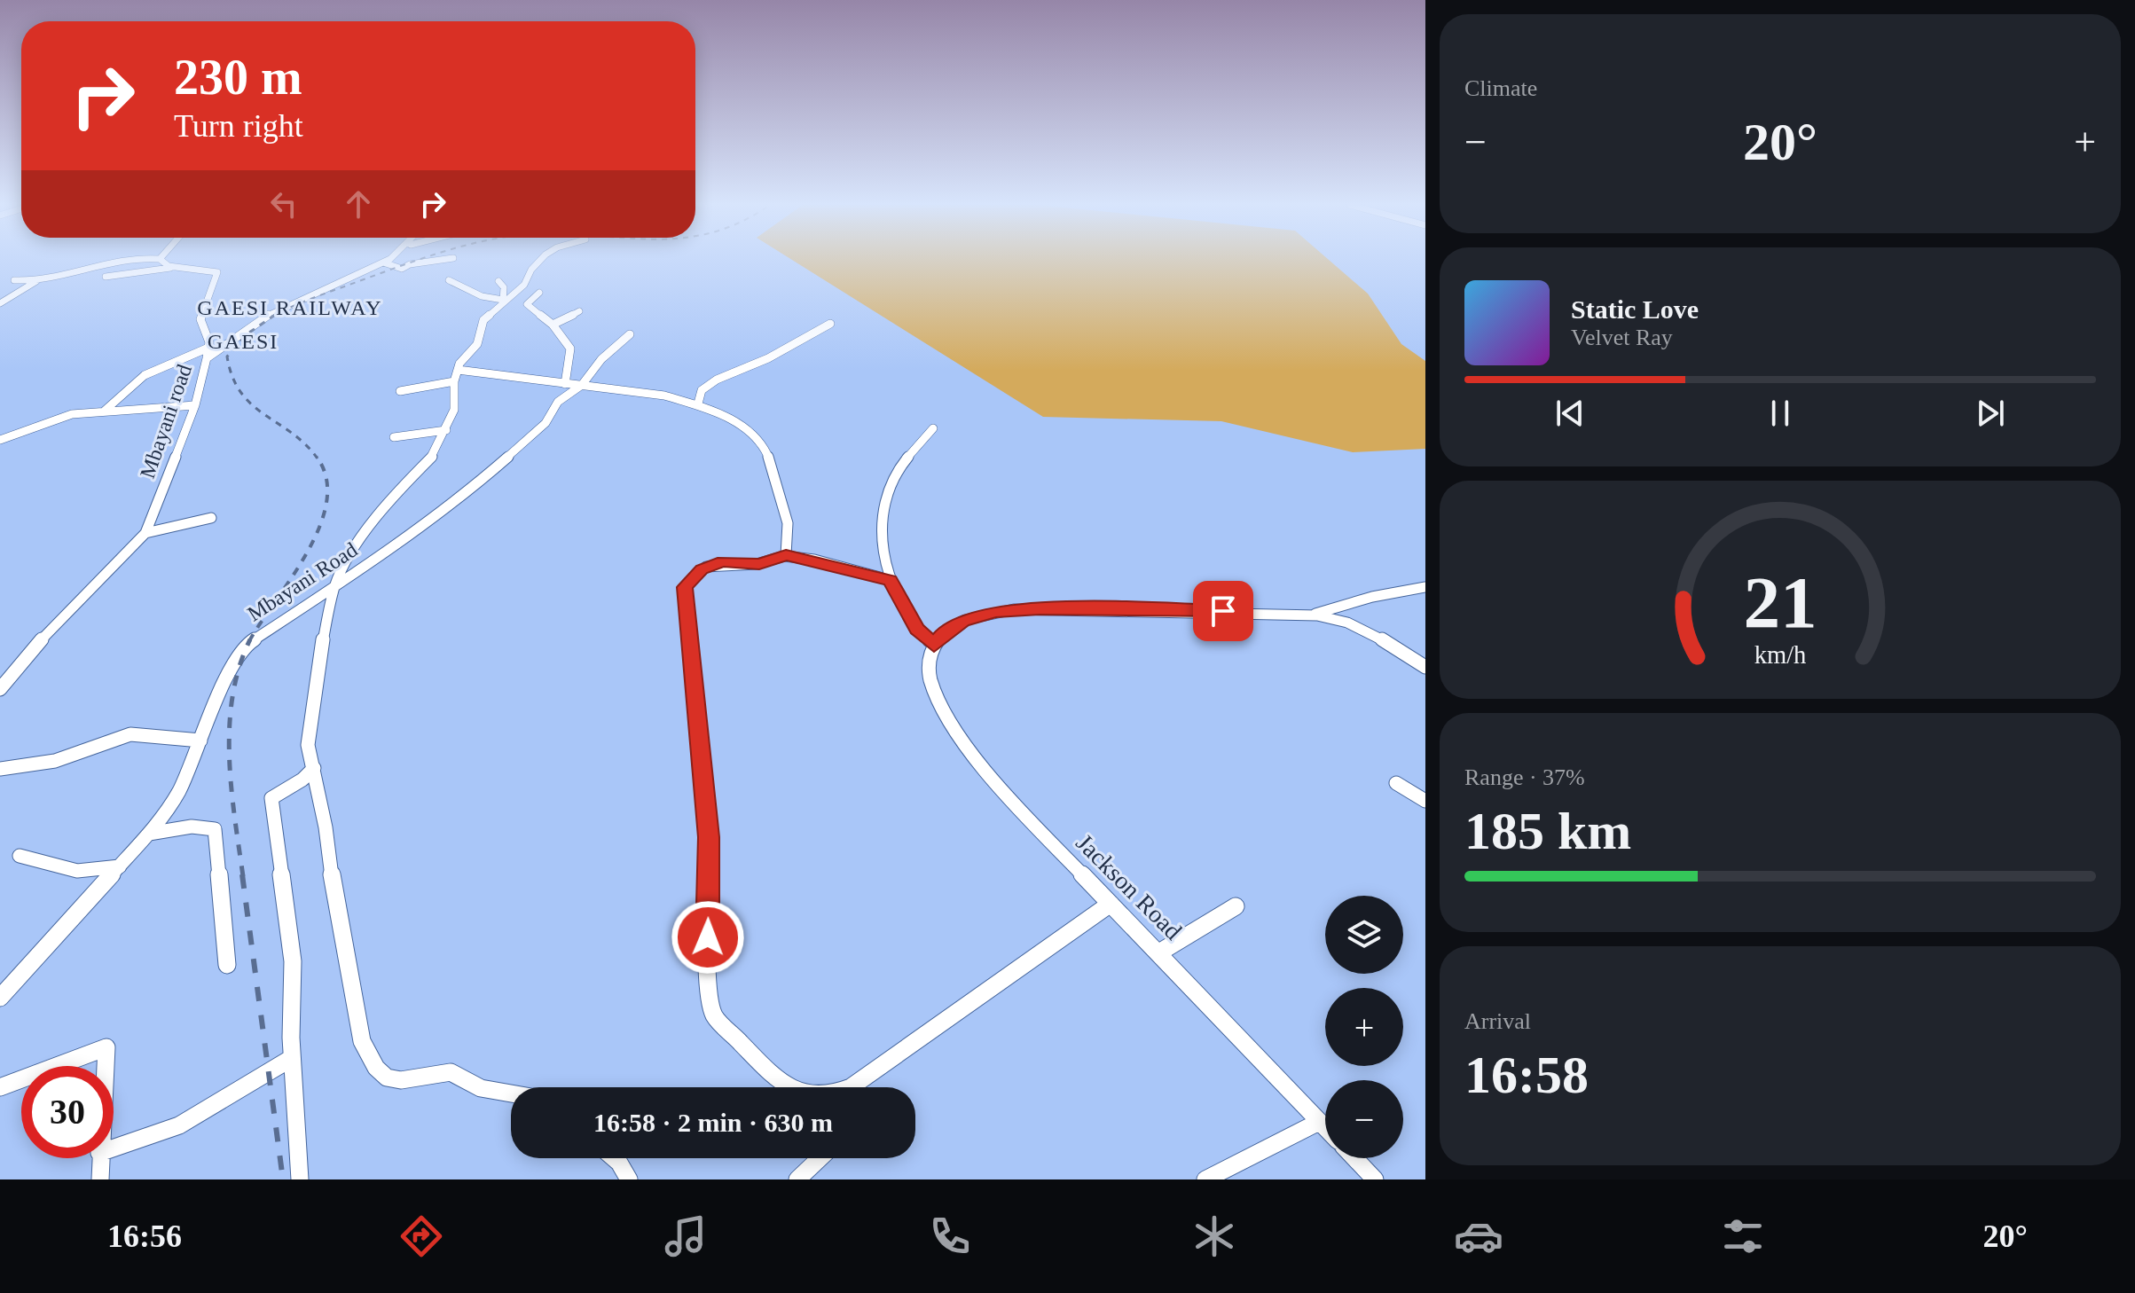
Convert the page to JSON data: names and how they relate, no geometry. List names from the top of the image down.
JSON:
{
  "streets": {
    "street": ["Mbayani road", "Mbayani Road", "Jackson Road"]
  },
  "districts": ["GAESI RAILWAY", "GAESI"],
  "page": {
    "tile": [
      "Climate",
      ["Range · 37%", "185 km"],
      ["Arrival", "16:58"]
    ],
    "turn": ["230 m", "Turn right"],
    "heat": ["−", "20°", "+"],
    "song": ["Static Love", "Velvet Ray"],
    "map_buttons": ["+", "−"],
    "limit": "30",
    "trip": "16:58 · 2 min · 630 m",
    "tabs": ["16:56", "20°"],
    "gauge": ["21", "km/h"]
  }
}
